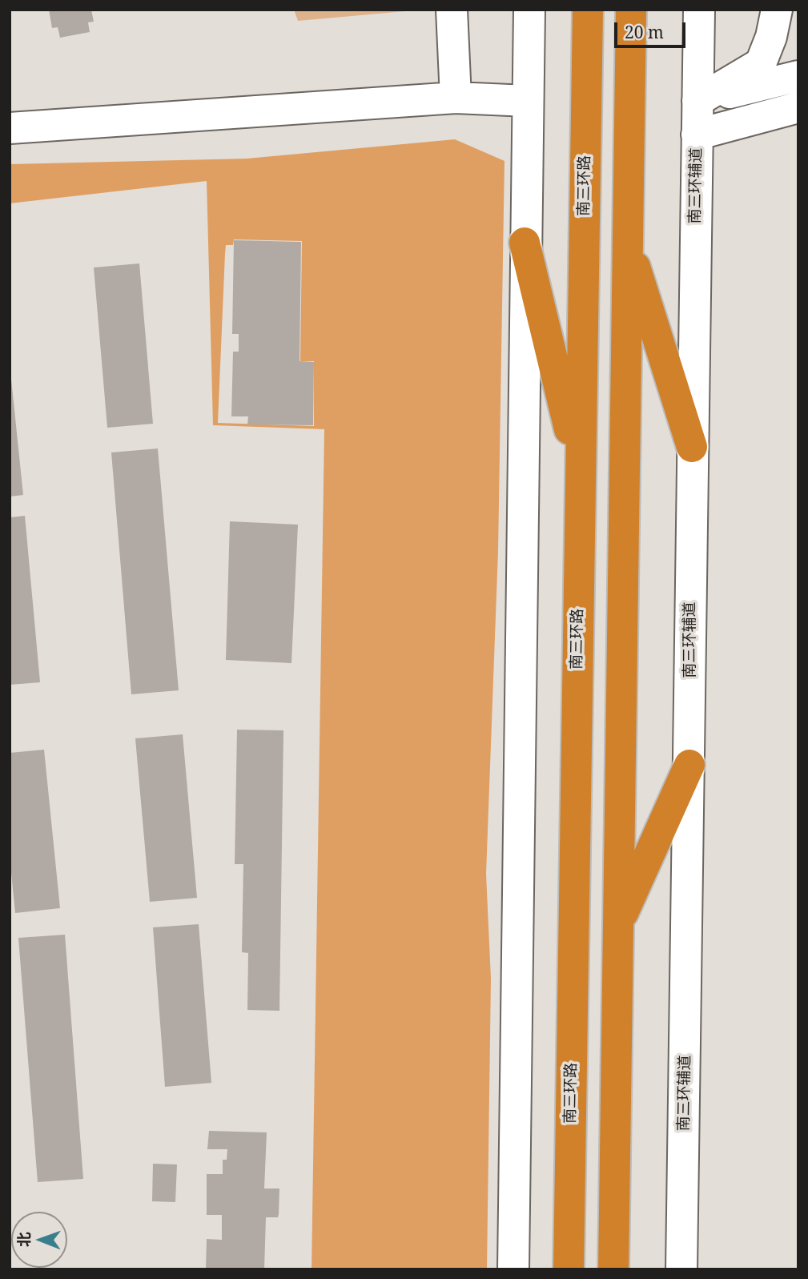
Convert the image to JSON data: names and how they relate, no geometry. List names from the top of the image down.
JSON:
{
  "streets": {
    "highway": ["南三环路"],
    "main road": ["南三环辅道"]
  },
  "scale_bar": "20 m",
  "north": "left"
}
